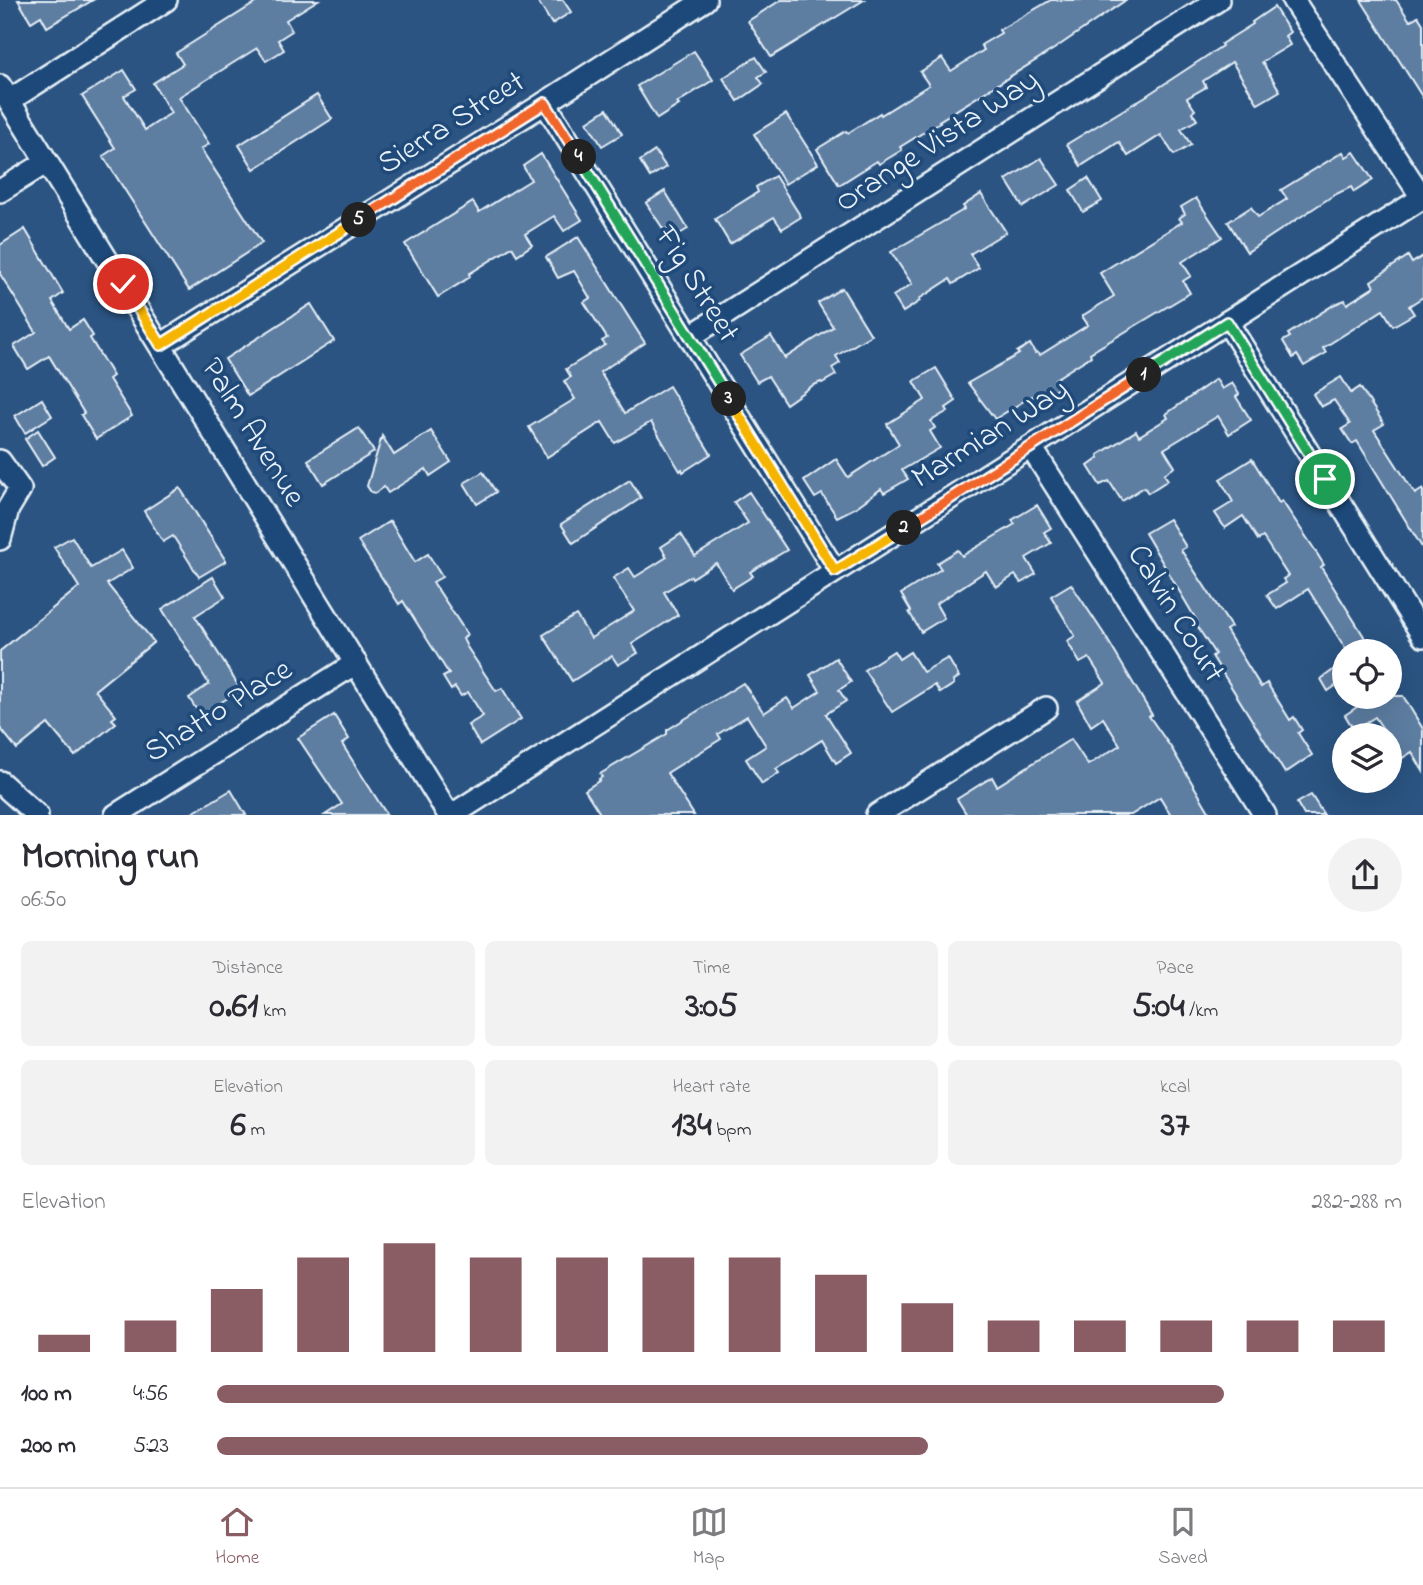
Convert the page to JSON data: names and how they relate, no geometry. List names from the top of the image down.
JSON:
{
  "streets": {
    "street": [
      "Sierra Street",
      "Orange Vista Way",
      "Fig Street",
      "Palm Avenue",
      "Marmian Way",
      "Calvin Court",
      "Shatto Place"
    ]
  },
  "crossings": [
    ["Sierra Street", "Fig Street"],
    ["Sierra Street", "Palm Avenue"],
    ["Orange Vista Way", "Fig Street"],
    ["Fig Street", "Marmian Way"],
    ["Palm Avenue", "Marmian Way"],
    ["Palm Avenue", "Shatto Place"],
    ["Marmian Way", "Calvin Court"]
  ],
  "page": {
    "pins": [
      "4",
      "5",
      "1",
      "3",
      "2"
    ],
    "heading": ["Morning run", "06:50"],
    "stats": [
      ["Distance", "0.61 km"],
      ["Time", "3:05"],
      ["Pace", "5:04 /km"],
      ["Elevation", "6 m"],
      ["Heart rate", "134 bpm"],
      ["kcal", "37"]
    ],
    "chart": ["Elevation", "282–288 m"],
    "list": [
      {
        "name": "100 m",
        "note": "4:56"
      },
      {
        "name": "200 m",
        "note": "5:23"
      }
    ],
    "tabs": ["Home", "Map", "Saved"]
  }
}
